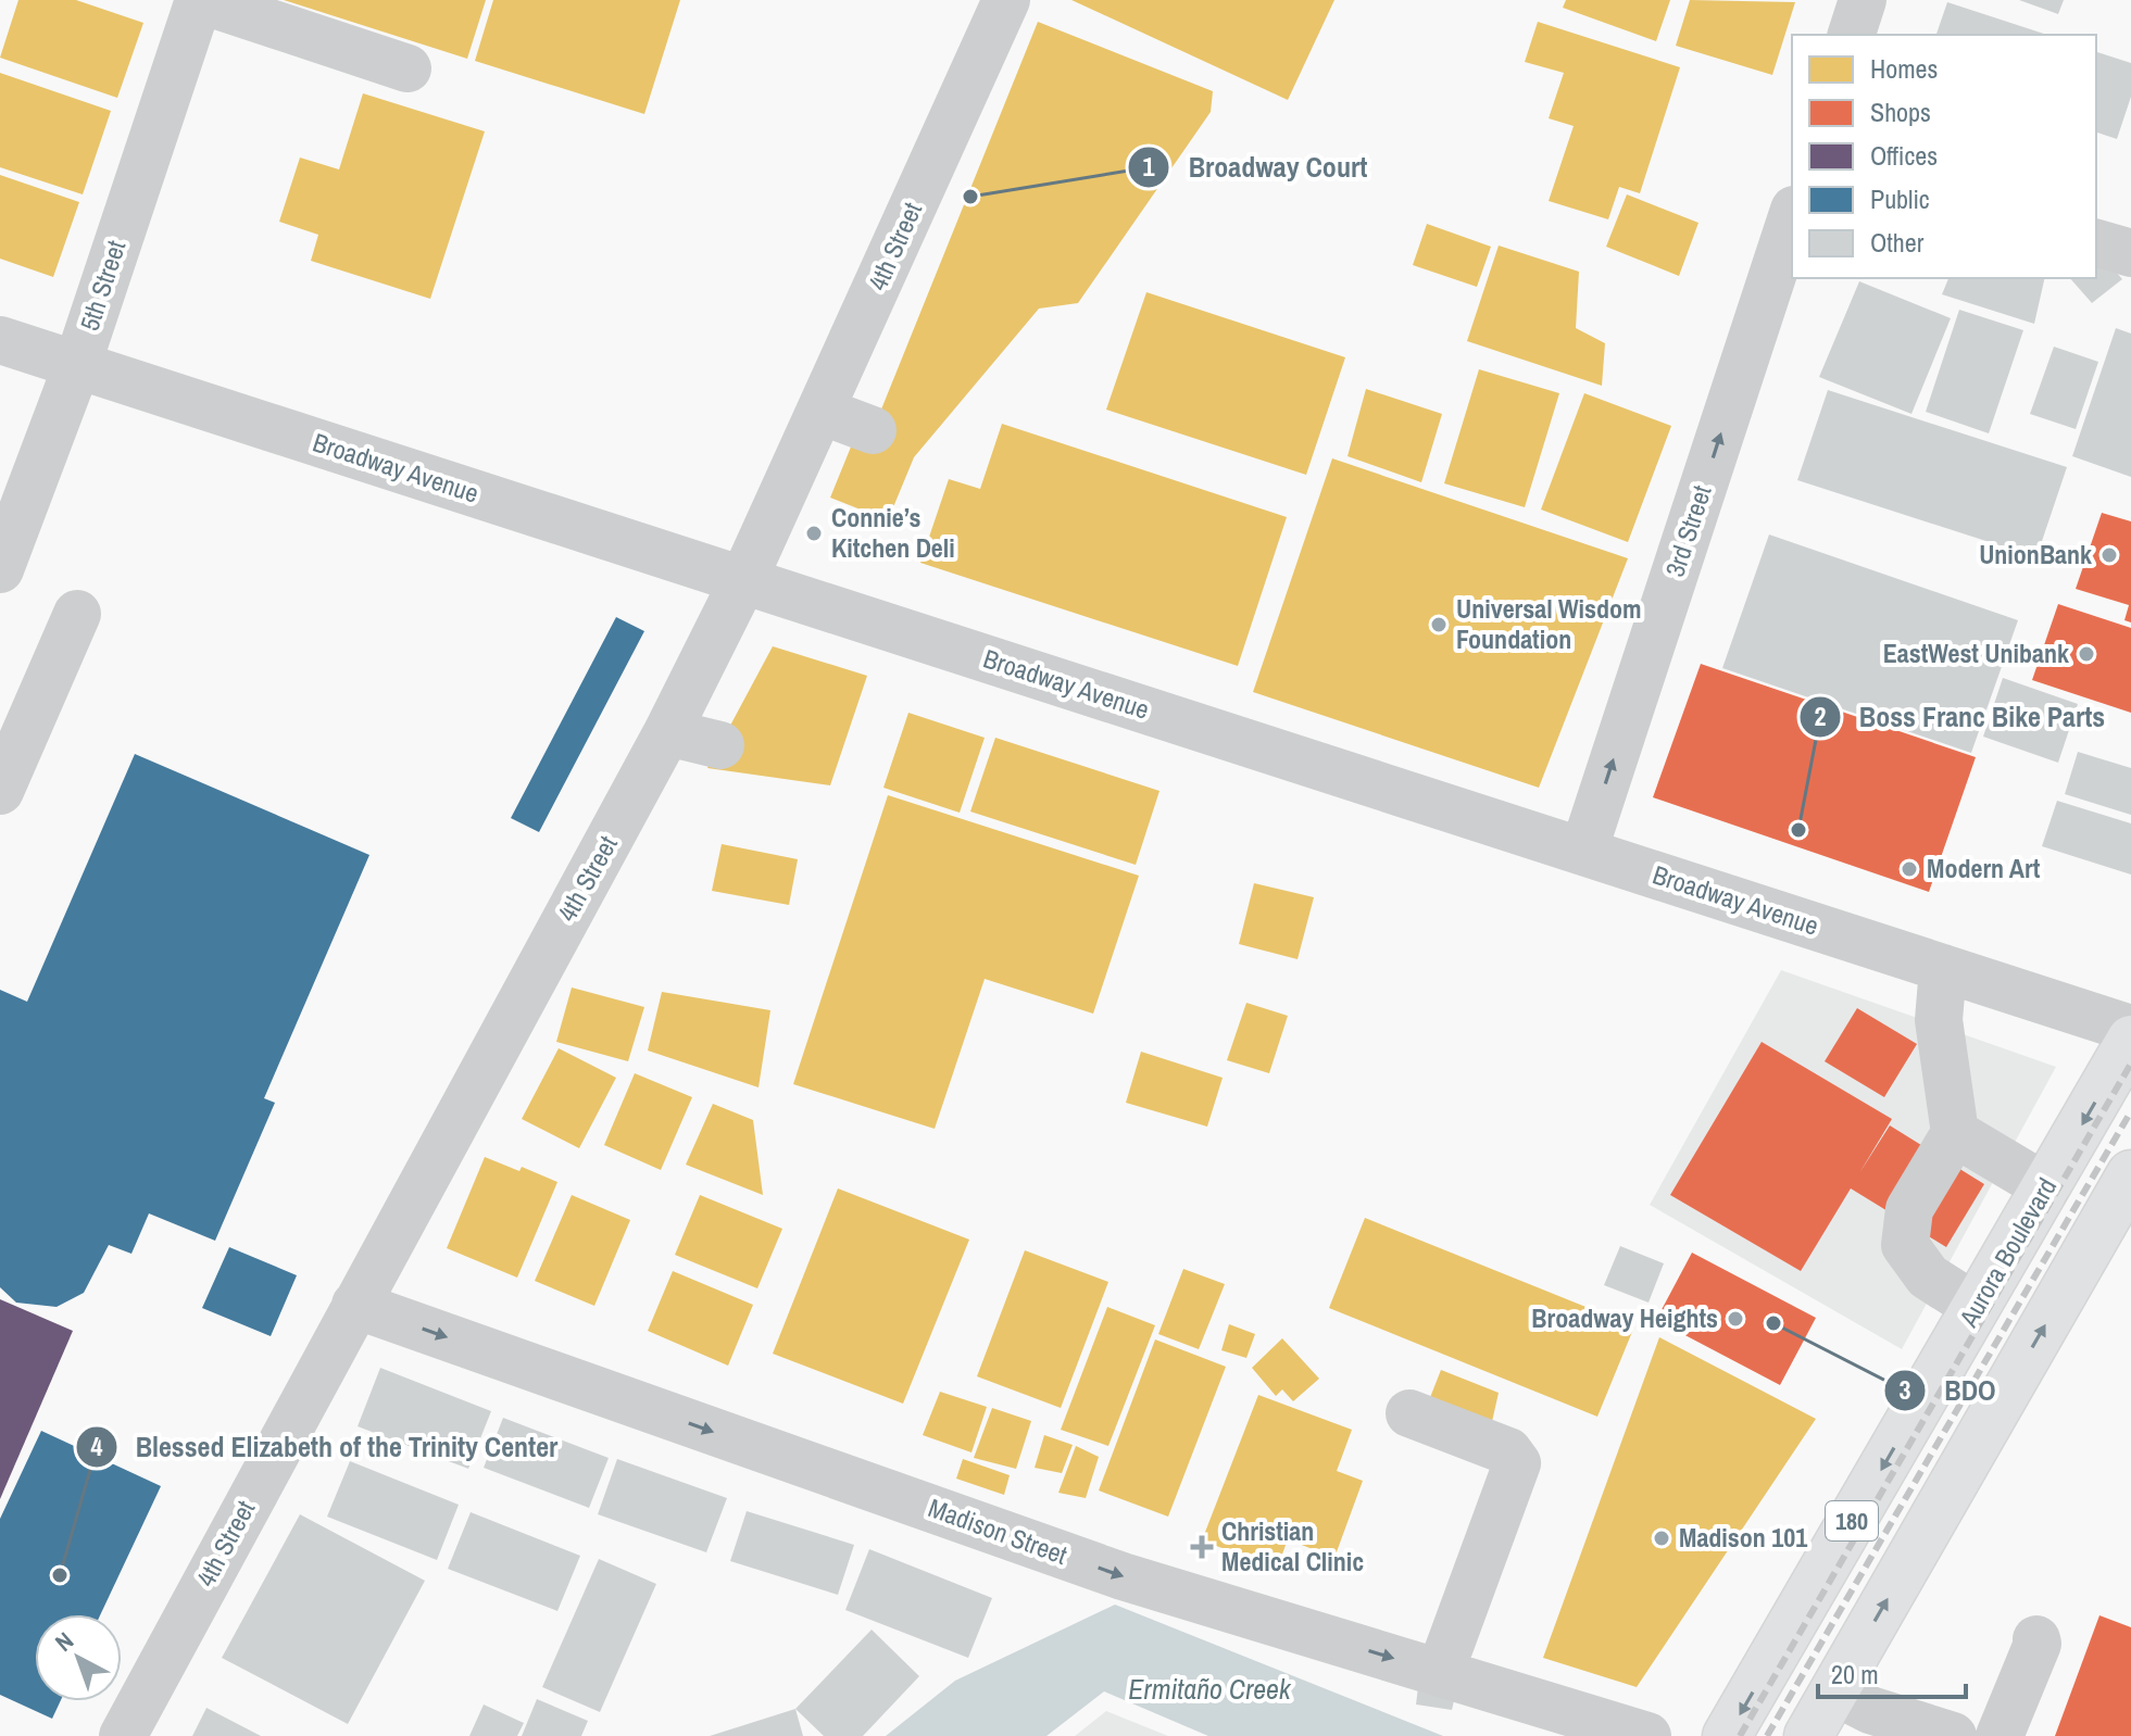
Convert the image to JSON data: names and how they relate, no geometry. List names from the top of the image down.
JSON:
{
  "streets": {
    "main road": ["Aurora Boulevard", "180"],
    "street": [
      "4th Street",
      "5th Street",
      "Broadway Avenue",
      "3rd Street",
      "Madison Street"
    ]
  },
  "crossings": [
    ["4th Street", "Broadway Avenue"],
    ["4th Street", "Madison Street"],
    ["5th Street", "Broadway Avenue"],
    ["Broadway Avenue", "3rd Street"]
  ],
  "one_way": ["3rd Street", "Madison Street"],
  "water": ["Ermitaño Creek"],
  "places": {
    "other": [
      "Broadway Court",
      "Connie’s Kitchen Deli",
      "UnionBank",
      "Universal Wisdom Foundation",
      "EastWest Unibank",
      "Boss Franc Bike Parts",
      "Modern Art",
      "Broadway Heights",
      "BDO",
      "Madison 101",
      "Blessed Elizabeth of the Trinity Center"
    ],
    "health": ["Christian Medical Clinic"]
  },
  "legend": [
    "Homes",
    "Shops",
    "Offices",
    "Public",
    "Other"
  ],
  "scale_bar": "20 m",
  "north": "top left"
}
